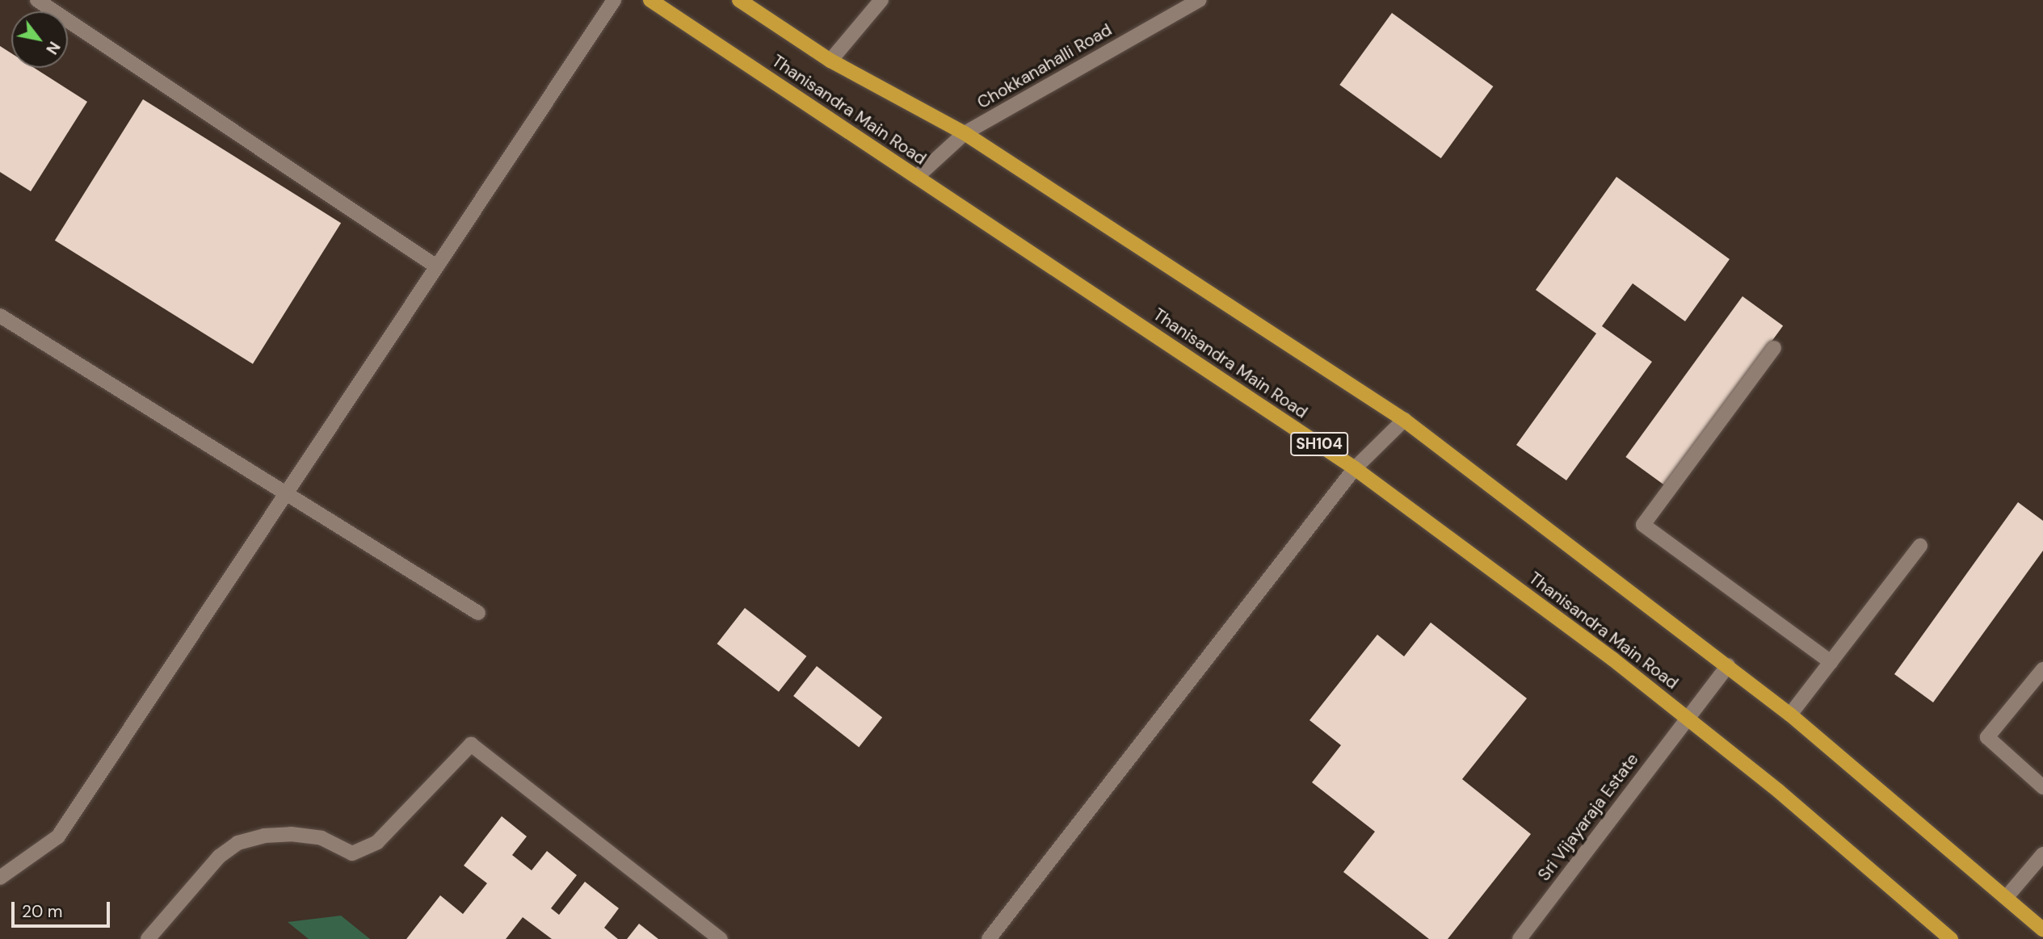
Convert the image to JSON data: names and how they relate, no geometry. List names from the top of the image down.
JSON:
{
  "streets": {
    "main road": ["Thanisandra Main Road", "SH104"],
    "street": ["Chokkanahalli Road", "Sri Vijayaraja Estate"]
  },
  "crossings": [
    ["Chokkanahalli Road", "Thanisandra Main Road"],
    ["Thanisandra Main Road", "Sri Vijayaraja Estate"]
  ],
  "scale_bar": "20 m",
  "north": "bottom right"
}
